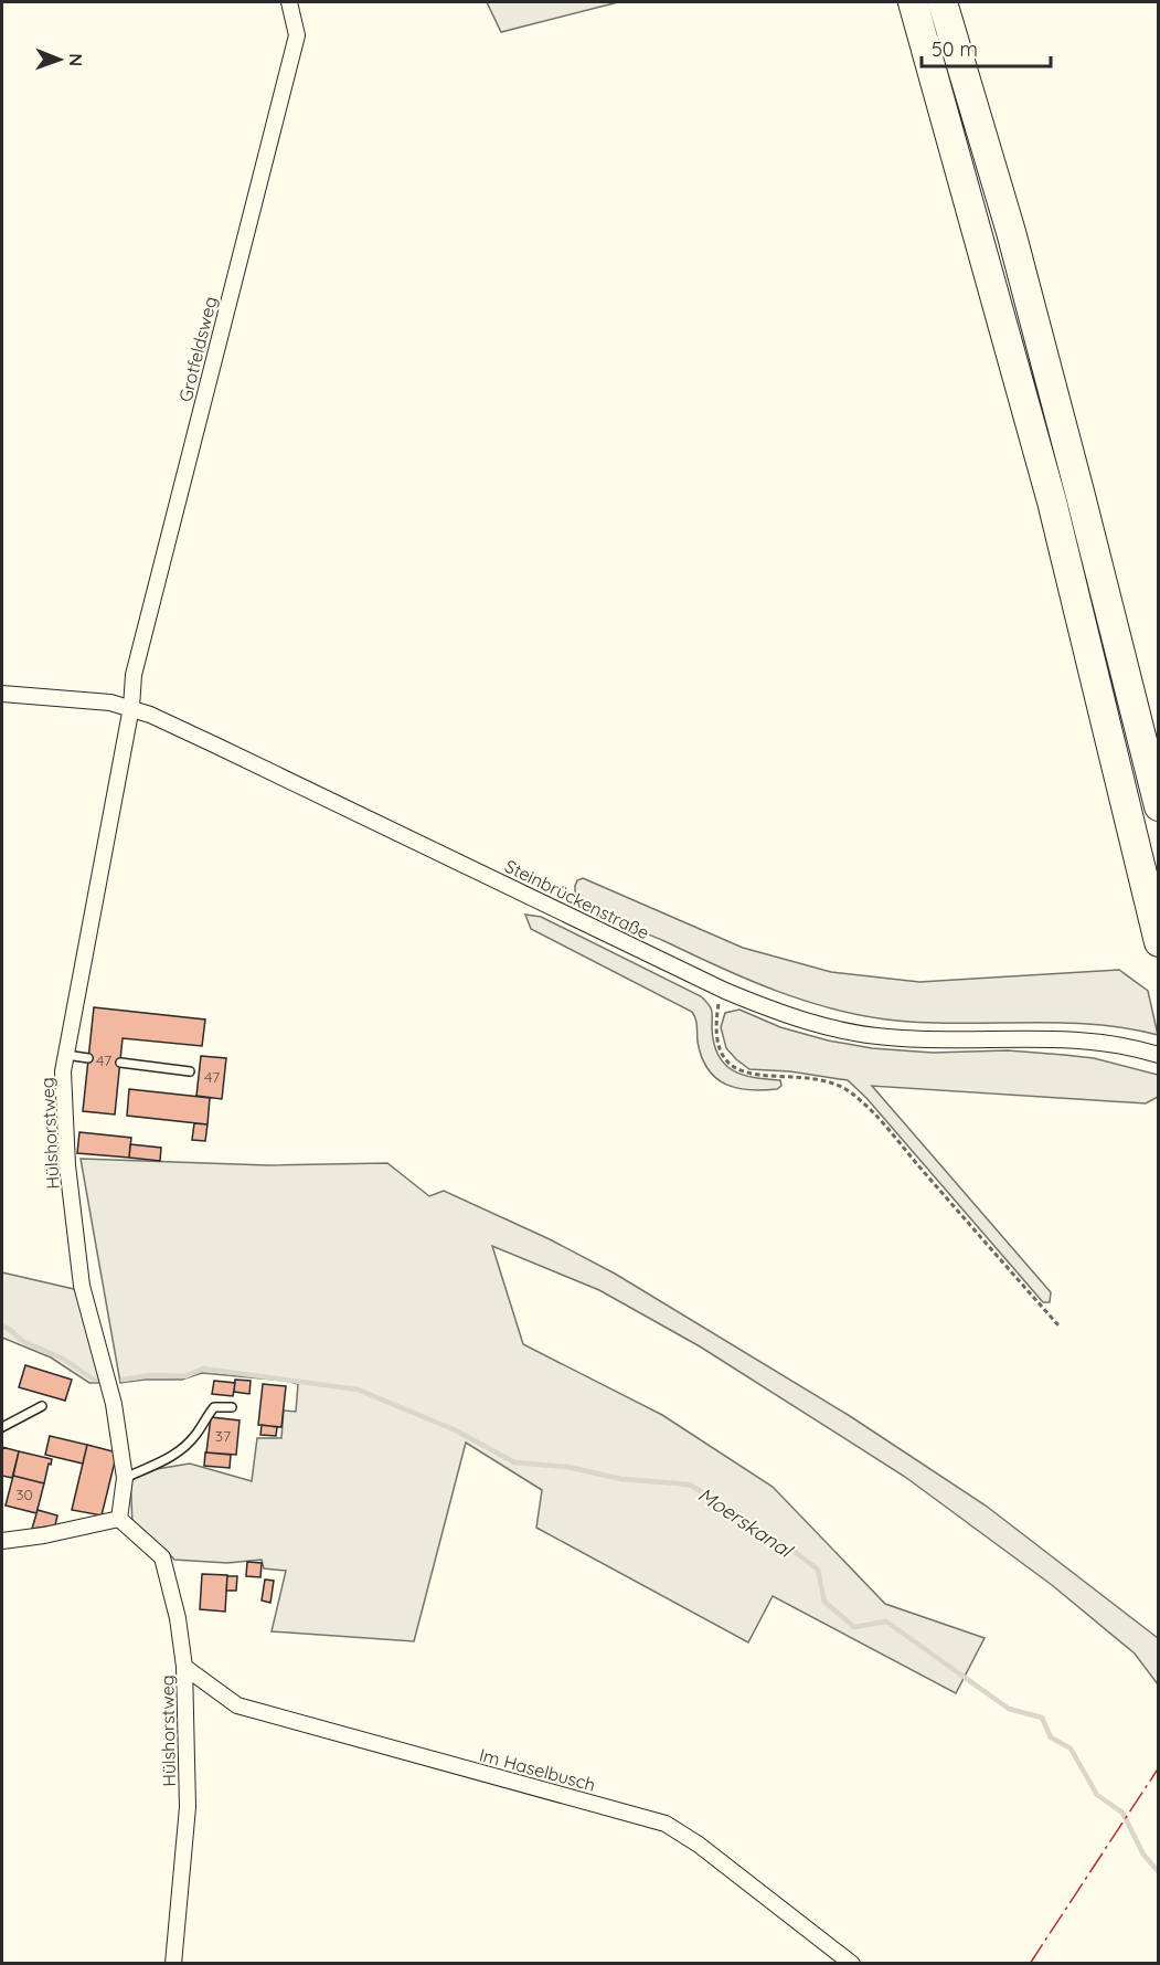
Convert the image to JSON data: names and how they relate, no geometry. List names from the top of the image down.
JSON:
{
  "streets": {
    "street": [
      "Grotfeldsweg",
      "Steinbrückenstraße",
      "Hülshorstweg",
      "Im Haselbusch"
    ]
  },
  "crossings": [
    ["Grotfeldsweg", "Steinbrückenstraße"],
    ["Grotfeldsweg", "Hülshorstweg"],
    ["Steinbrückenstraße", "Hülshorstweg"],
    ["Hülshorstweg", "Im Haselbusch"]
  ],
  "water": ["Moerskanal"],
  "house_numbers": [
    "47",
    "47",
    "37",
    "30"
  ],
  "scale_bar": "50 m",
  "north": "right"
}
